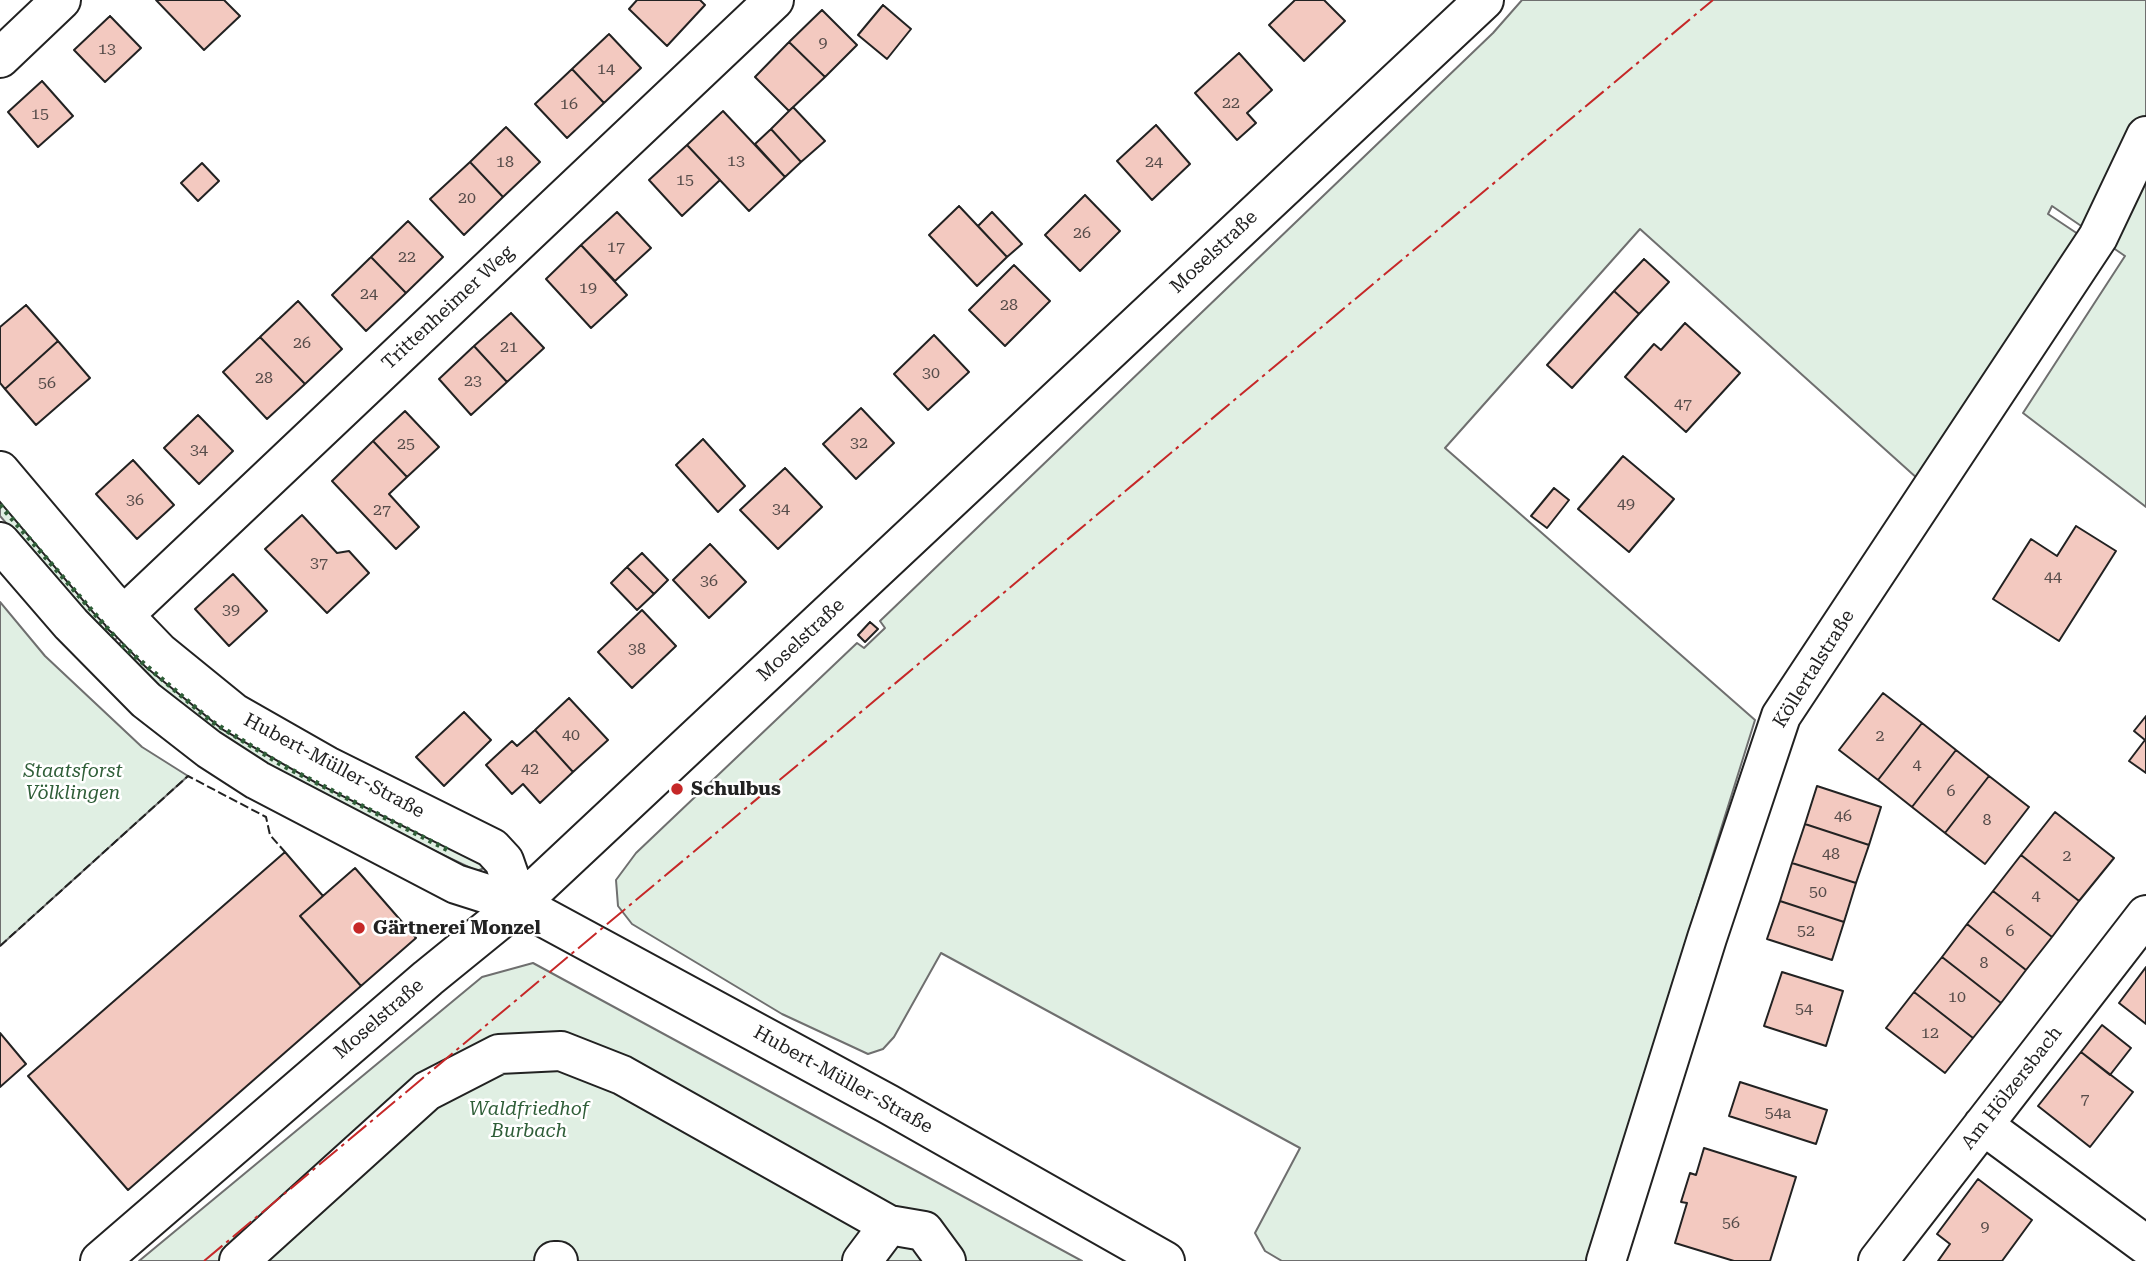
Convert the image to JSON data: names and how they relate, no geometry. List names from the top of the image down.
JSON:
{
  "streets": {
    "street": [
      "Moselstraße",
      "Trittenheimer Weg",
      "Köllertalstraße",
      "Hubert-Müller-Straße",
      "Am Hölzersbach"
    ]
  },
  "crossings": [
    ["Moselstraße", "Hubert-Müller-Straße"],
    ["Trittenheimer Weg", "Hubert-Müller-Straße"]
  ],
  "parks": ["Staatsforst Völklingen", "Waldfriedhof Burbach"],
  "places": ["Schulbus", "Gärtnerei Monzel"],
  "house_numbers": [
    "9",
    "13",
    "14",
    "22",
    "16",
    "15",
    "13",
    "18",
    "24",
    "15",
    "20",
    "26",
    "17",
    "22",
    "19",
    "24",
    "28",
    "26",
    "21",
    "30",
    "28",
    "23",
    "56",
    "47",
    "32",
    "25",
    "34",
    "36",
    "49",
    "34",
    "27",
    "37",
    "44",
    "36",
    "39",
    "38",
    "40",
    "2",
    "4",
    "42",
    "6",
    "46",
    "8",
    "48",
    "2",
    "50",
    "4",
    "52",
    "6",
    "8",
    "10",
    "54",
    "12",
    "7",
    "54a",
    "56",
    "9"
  ]
}
